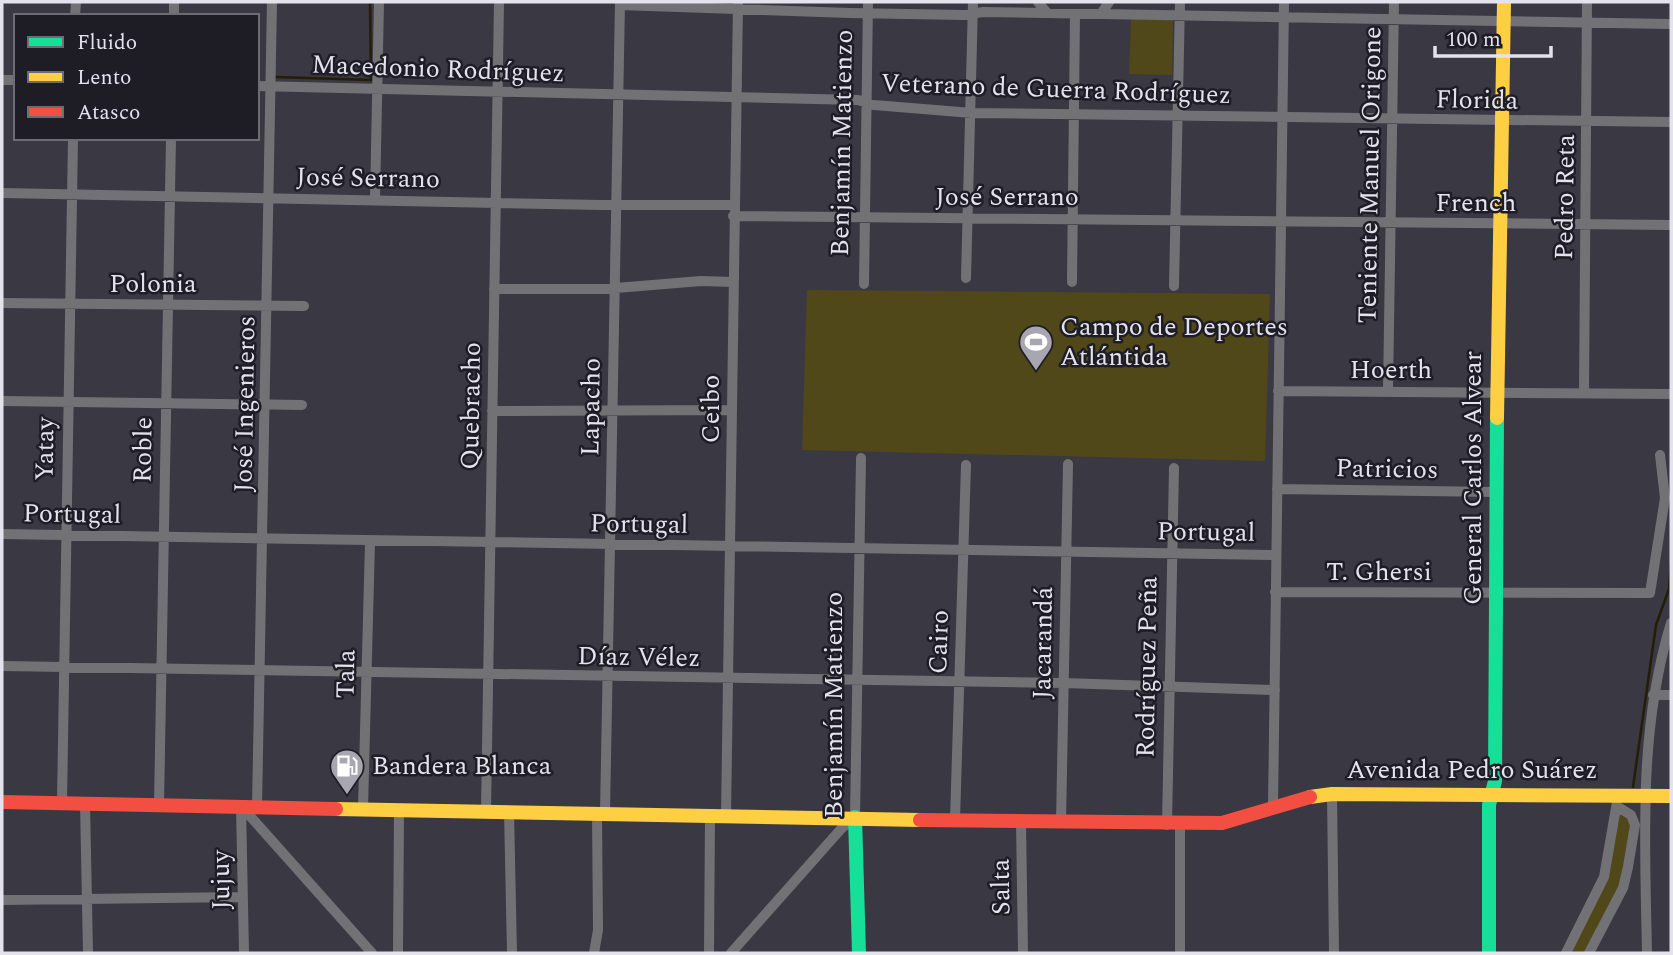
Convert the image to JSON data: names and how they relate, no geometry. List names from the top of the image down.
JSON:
{
  "streets": {
    "main road": ["Benjamín Matienzo", "General Carlos Alvear", "Avenida Pedro Suárez"],
    "street": [
      "Macedonio Rodríguez",
      "Veterano de Guerra Rodríguez",
      "Florida",
      "Teniente Manuel Origone",
      "José Serrano",
      "Pedro Reta",
      "French",
      "Polonia",
      "Hoerth",
      "José Ingenieros",
      "Quebracho",
      "Lapacho",
      "Ceibo",
      "Yatay",
      "Roble",
      "Patricios",
      "Portugal",
      "T. Ghersi",
      "Cairo",
      "Jacarandá",
      "Díaz Vélez",
      "Rodríguez Peña",
      "Tala",
      "Jujuy",
      "Salta"
    ]
  },
  "crossings": [
    ["Macedonio Rodríguez", "Veterano de Guerra Rodríguez"],
    ["Macedonio Rodríguez", "José Ingenieros"],
    ["Macedonio Rodríguez", "Quebracho"],
    ["Macedonio Rodríguez", "Lapacho"],
    ["Veterano de Guerra Rodríguez", "Florida"],
    ["Veterano de Guerra Rodríguez", "Benjamín Matienzo"],
    ["Veterano de Guerra Rodríguez", "Lapacho"],
    ["Veterano de Guerra Rodríguez", "Ceibo"],
    ["Florida", "Teniente Manuel Origone"],
    ["Florida", "Pedro Reta"],
    ["Florida", "General Carlos Alvear"],
    ["Benjamín Matienzo", "José Serrano"],
    ["Benjamín Matienzo", "Portugal"],
    ["Benjamín Matienzo", "Díaz Vélez"],
    ["Benjamín Matienzo", "Avenida Pedro Suárez"],
    ["Teniente Manuel Origone", "French"],
    ["Teniente Manuel Origone", "Hoerth"],
    ["José Serrano", "French"],
    ["José Serrano", "José Ingenieros"],
    ["José Serrano", "Quebracho"],
    ["José Serrano", "Lapacho"],
    ["José Serrano", "Ceibo"],
    ["José Serrano", "Yatay"],
    ["José Serrano", "Roble"],
    ["Pedro Reta", "French"],
    ["Pedro Reta", "Hoerth"],
    ["French", "General Carlos Alvear"],
    ["Polonia", "José Ingenieros"],
    ["Polonia", "Yatay"],
    ["Polonia", "Roble"],
    ["Hoerth", "General Carlos Alvear"],
    ["José Ingenieros", "Portugal"],
    ["José Ingenieros", "Díaz Vélez"],
    ["José Ingenieros", "Avenida Pedro Suárez"],
    ["Quebracho", "Portugal"],
    ["Quebracho", "Díaz Vélez"],
    ["Quebracho", "Avenida Pedro Suárez"],
    ["Lapacho", "Portugal"],
    ["Lapacho", "Díaz Vélez"],
    ["Lapacho", "Avenida Pedro Suárez"],
    ["Ceibo", "Portugal"],
    ["Ceibo", "Díaz Vélez"],
    ["Ceibo", "Avenida Pedro Suárez"],
    ["Yatay", "Portugal"],
    ["Yatay", "Díaz Vélez"],
    ["Yatay", "Avenida Pedro Suárez"],
    ["Roble", "Portugal"],
    ["Roble", "Díaz Vélez"],
    ["Roble", "Avenida Pedro Suárez"],
    ["Patricios", "General Carlos Alvear"],
    ["General Carlos Alvear", "T. Ghersi"],
    ["General Carlos Alvear", "Avenida Pedro Suárez"],
    ["Portugal", "Cairo"],
    ["Portugal", "Jacarandá"],
    ["Portugal", "Rodríguez Peña"],
    ["Portugal", "Tala"],
    ["Cairo", "Díaz Vélez"],
    ["Cairo", "Avenida Pedro Suárez"],
    ["Jacarandá", "Díaz Vélez"],
    ["Jacarandá", "Avenida Pedro Suárez"],
    ["Díaz Vélez", "Rodríguez Peña"],
    ["Díaz Vélez", "Tala"],
    ["Rodríguez Peña", "Avenida Pedro Suárez"],
    ["Tala", "Avenida Pedro Suárez"],
    ["Avenida Pedro Suárez", "Jujuy"],
    ["Avenida Pedro Suárez", "Salta"]
  ],
  "places": {
    "sports": ["Campo de Deportes Atlántida"],
    "fuel station": ["Bandera Blanca"]
  },
  "legend": ["Fluido", "Lento", "Atasco"],
  "scale_bar": "100 m"
}
